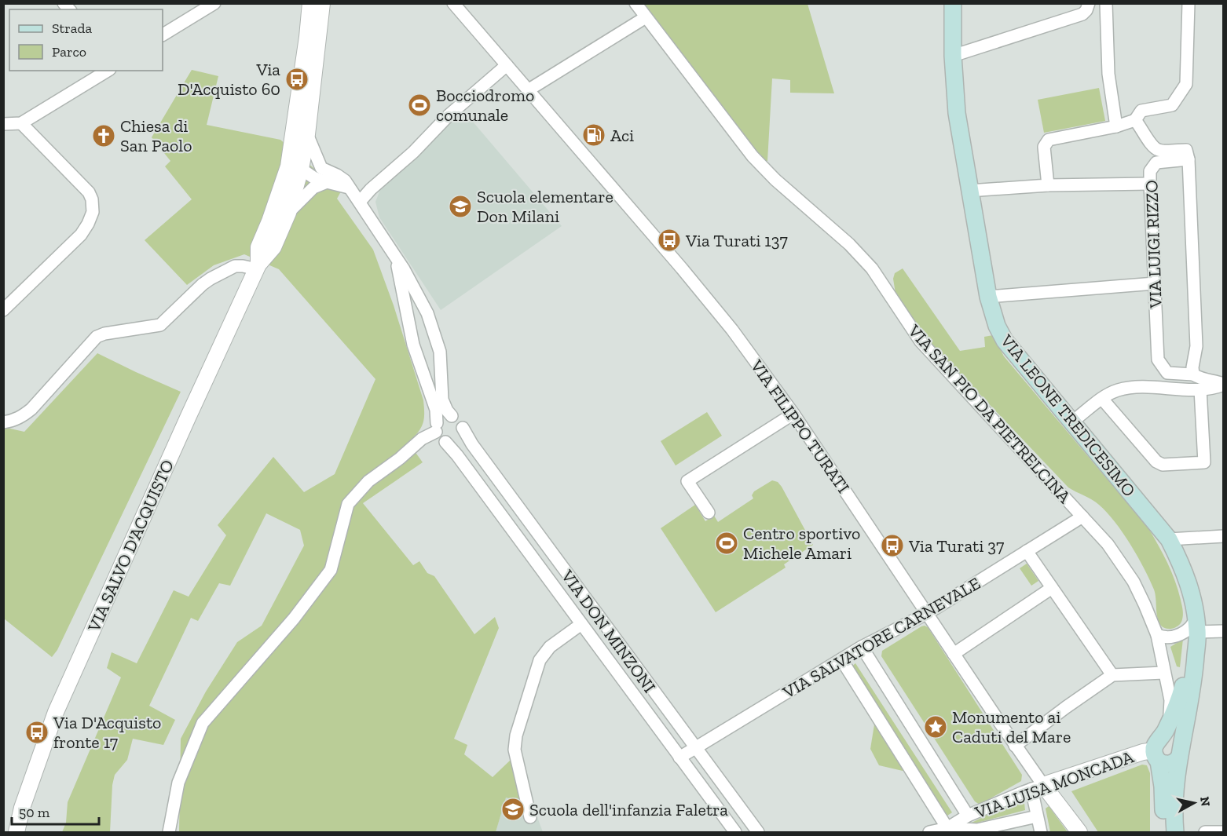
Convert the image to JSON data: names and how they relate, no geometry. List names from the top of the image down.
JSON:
{
  "streets": {
    "main road": ["VIA LEONE TREDICESIMO"],
    "street": [
      "VIA LUIGI RIZZO",
      "VIA SAN PIO DA PIETRELCINA",
      "VIA FILIPPO TURATI",
      "VIA SALVO D'ACQUISTO",
      "VIA DON MINZONI",
      "VIA SALVATORE CARNEVALE",
      "VIA LUISA MONCADA"
    ]
  },
  "crossings": [
    ["VIA SAN PIO DA PIETRELCINA", "VIA SALVATORE CARNEVALE"],
    ["VIA FILIPPO TURATI", "VIA SALVATORE CARNEVALE"],
    ["VIA FILIPPO TURATI", "VIA LUISA MONCADA"],
    ["VIA DON MINZONI", "VIA SALVATORE CARNEVALE"]
  ],
  "places": {
    "bus stop": [
      "Via D'Acquisto 60",
      "Via Turati 137",
      "Via Turati 37",
      "Via D'Acquisto fronte 17"
    ],
    "sports": ["Bocciodromo comunale", "Centro sportivo Michele Amari"],
    "fuel station": ["Aci"],
    "church": ["Chiesa di San Paolo"],
    "school or university": ["Scuola elementare Don Milani", "Scuola dell'infanzia Faletra"],
    "place": ["Monumento ai Caduti del Mare"]
  },
  "legend": ["Strada", "Parco"],
  "scale_bar": "50 m",
  "north": "right"
}
